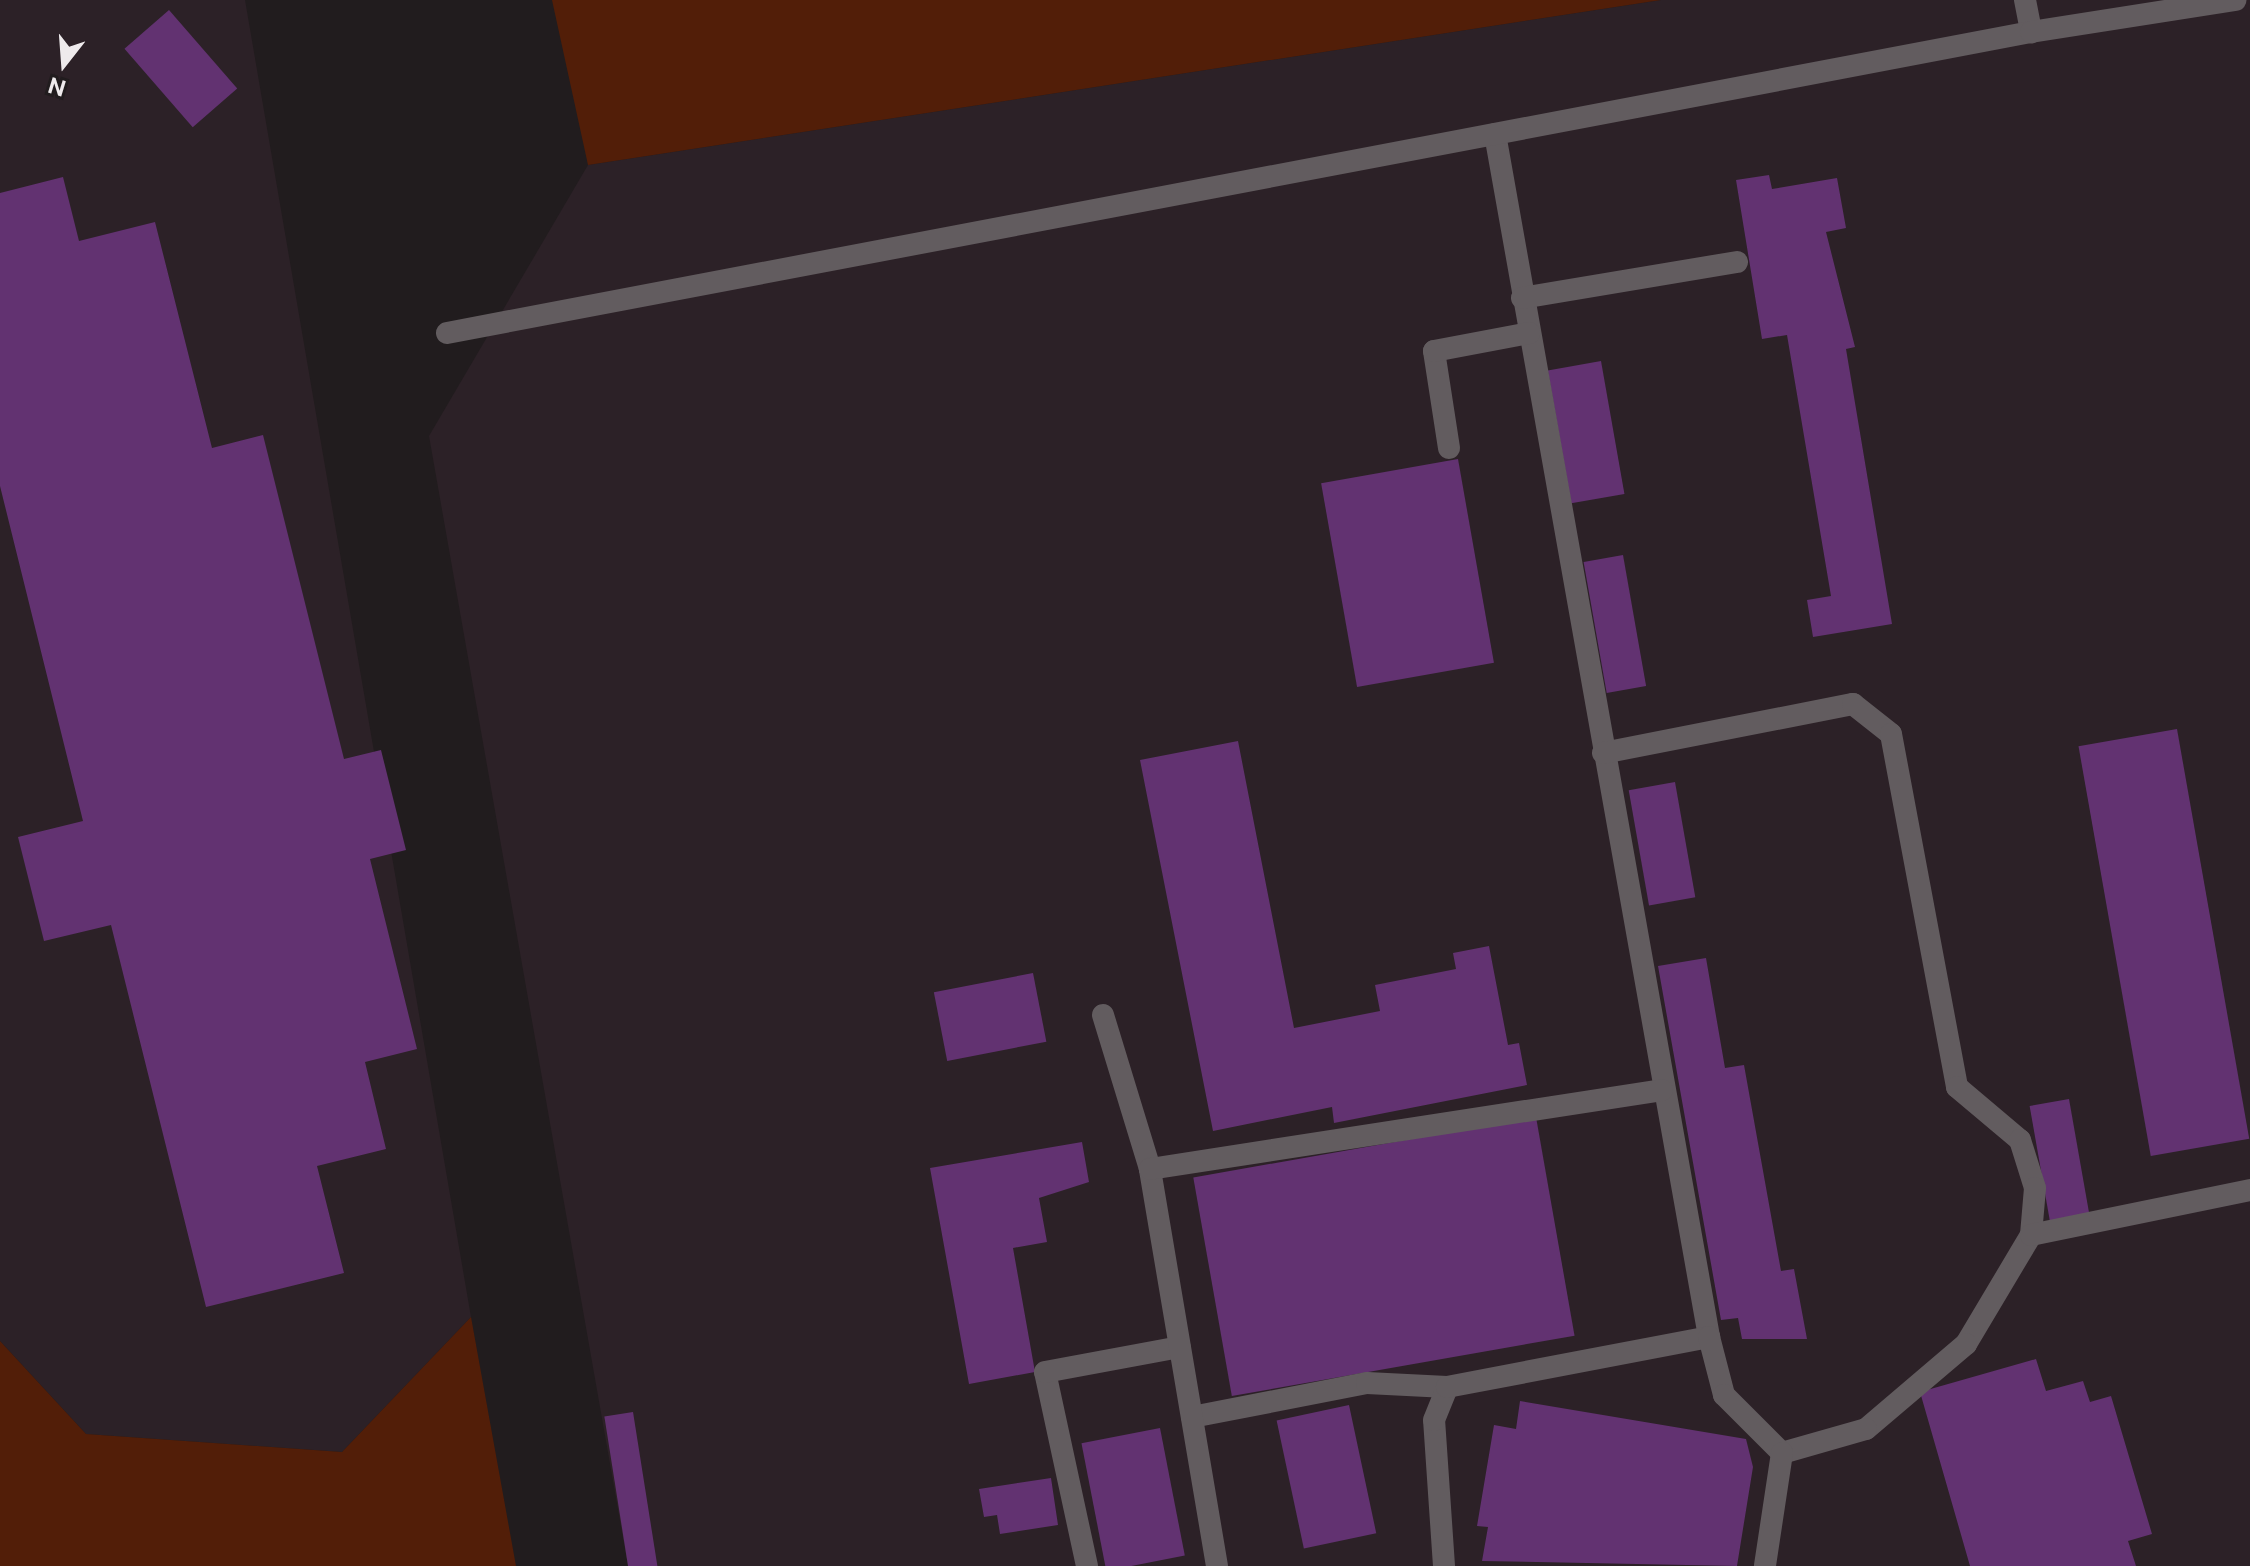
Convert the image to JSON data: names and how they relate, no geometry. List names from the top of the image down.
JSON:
{
  "north": "bottom"
}
